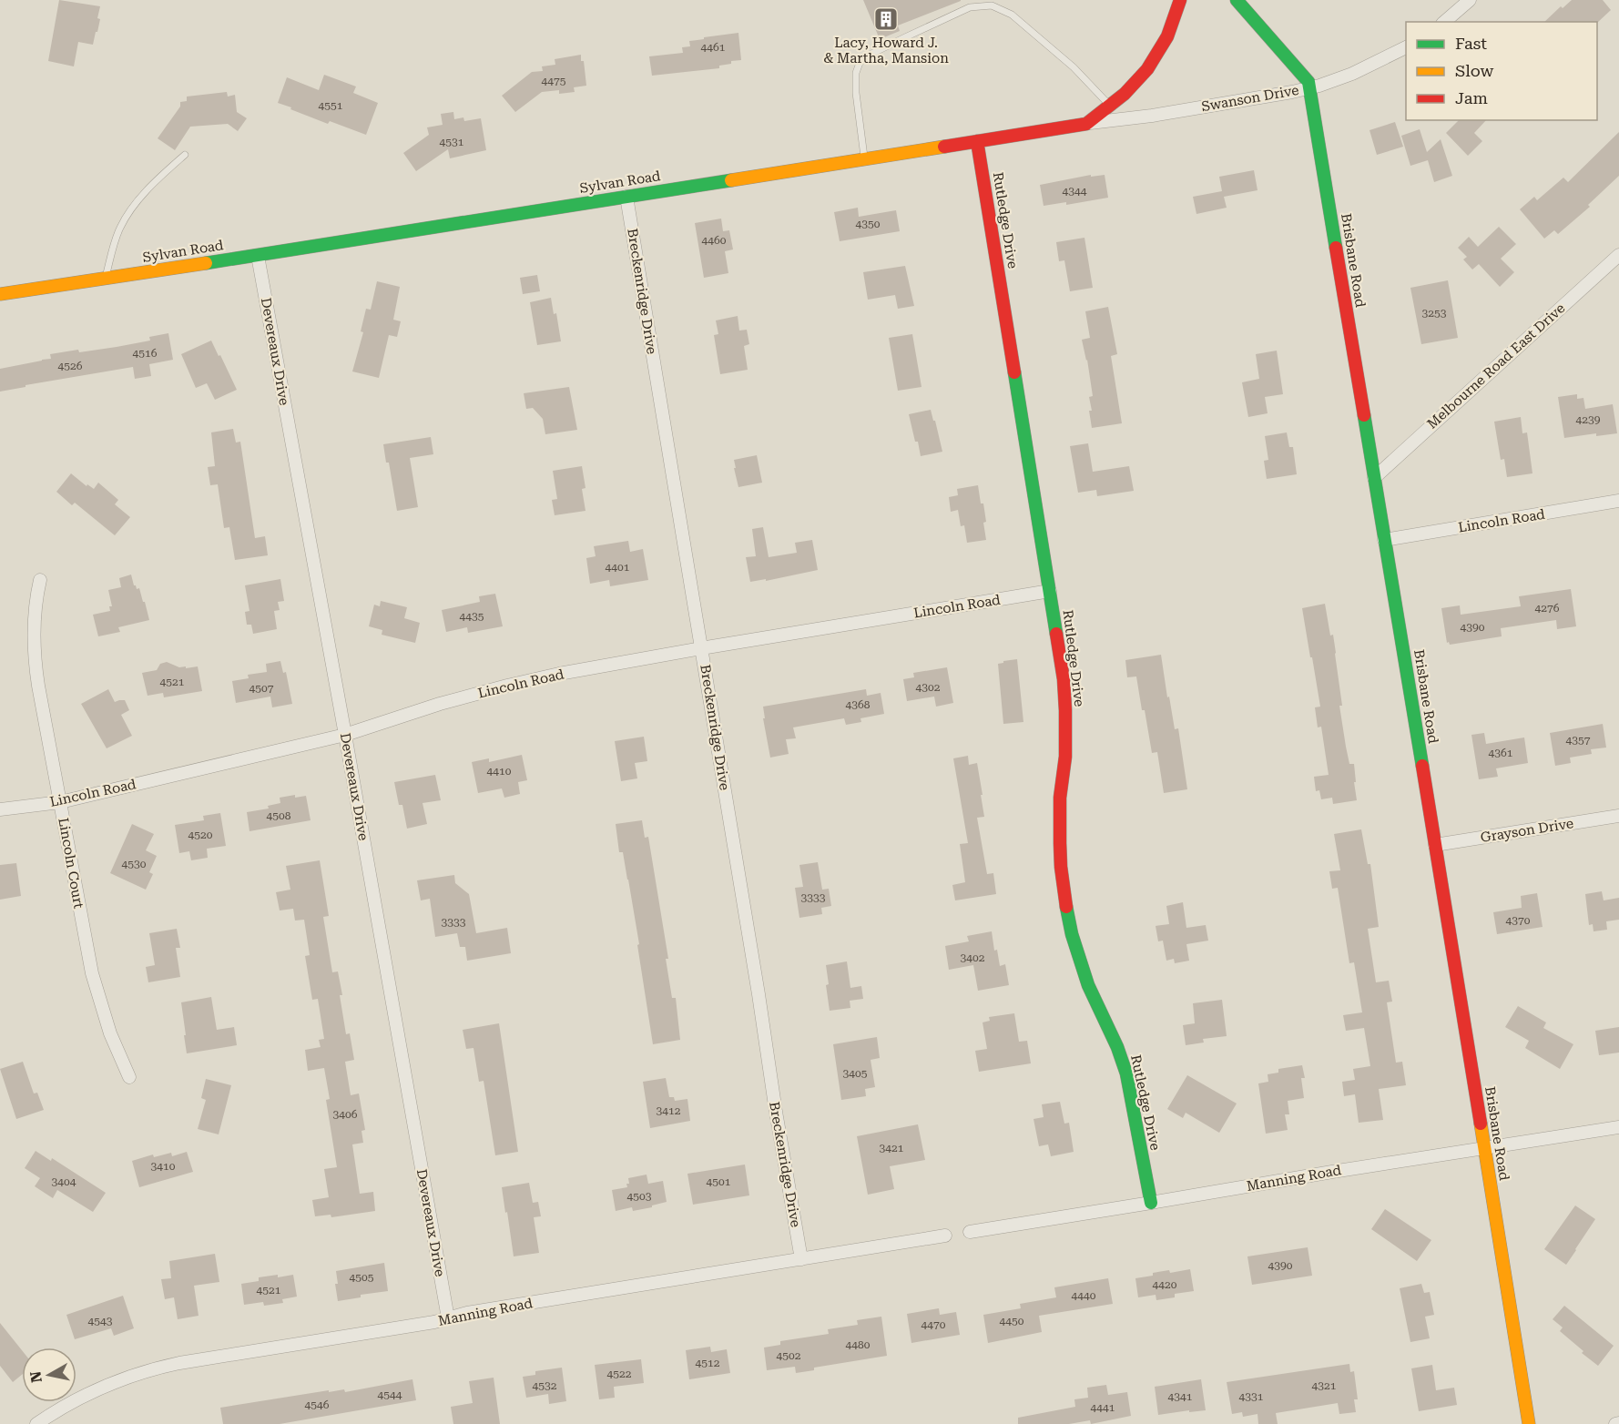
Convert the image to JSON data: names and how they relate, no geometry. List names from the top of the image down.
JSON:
{
  "streets": {
    "street": [
      "Swanson Drive",
      "Sylvan Road",
      "Rutledge Drive",
      "Brisbane Road",
      "Breckenridge Drive",
      "Devereaux Drive",
      "Melbourne Road East Drive",
      "Lincoln Road",
      "Grayson Drive",
      "Lincoln Court",
      "Manning Road"
    ]
  },
  "crossings": [
    ["Swanson Drive", "Sylvan Road"],
    ["Swanson Drive", "Brisbane Road"],
    ["Sylvan Road", "Rutledge Drive"],
    ["Sylvan Road", "Breckenridge Drive"],
    ["Sylvan Road", "Devereaux Drive"],
    ["Rutledge Drive", "Lincoln Road"],
    ["Rutledge Drive", "Manning Road"],
    ["Brisbane Road", "Melbourne Road East Drive"],
    ["Brisbane Road", "Lincoln Road"],
    ["Brisbane Road", "Grayson Drive"],
    ["Brisbane Road", "Manning Road"],
    ["Breckenridge Drive", "Lincoln Road"],
    ["Breckenridge Drive", "Manning Road"],
    ["Devereaux Drive", "Lincoln Road"],
    ["Devereaux Drive", "Manning Road"],
    ["Lincoln Road", "Lincoln Court"]
  ],
  "places": {
    "building": ["Lacy, Howard J. & Martha, Mansion"]
  },
  "house_numbers": [
    "4461",
    "4475",
    "4551",
    "4531",
    "4344",
    "4350",
    "4460",
    "3253",
    "4516",
    "4526",
    "4239",
    "4401",
    "4276",
    "4435",
    "4390",
    "4521",
    "4302",
    "4507",
    "4368",
    "4357",
    "4361",
    "4410",
    "4508",
    "4520",
    "4530",
    "3333",
    "4370",
    "3333",
    "3402",
    "3405",
    "3412",
    "3406",
    "3421",
    "3410",
    "3404",
    "4501",
    "4503",
    "4390",
    "4505",
    "4420",
    "4521",
    "4440",
    "4543",
    "4450",
    "4470",
    "4480",
    "4502",
    "4512",
    "4522",
    "4532",
    "4321",
    "4544",
    "4341",
    "4331",
    "4546",
    "4441"
  ],
  "legend": ["Fast", "Slow", "Jam"],
  "north": "left"
}
